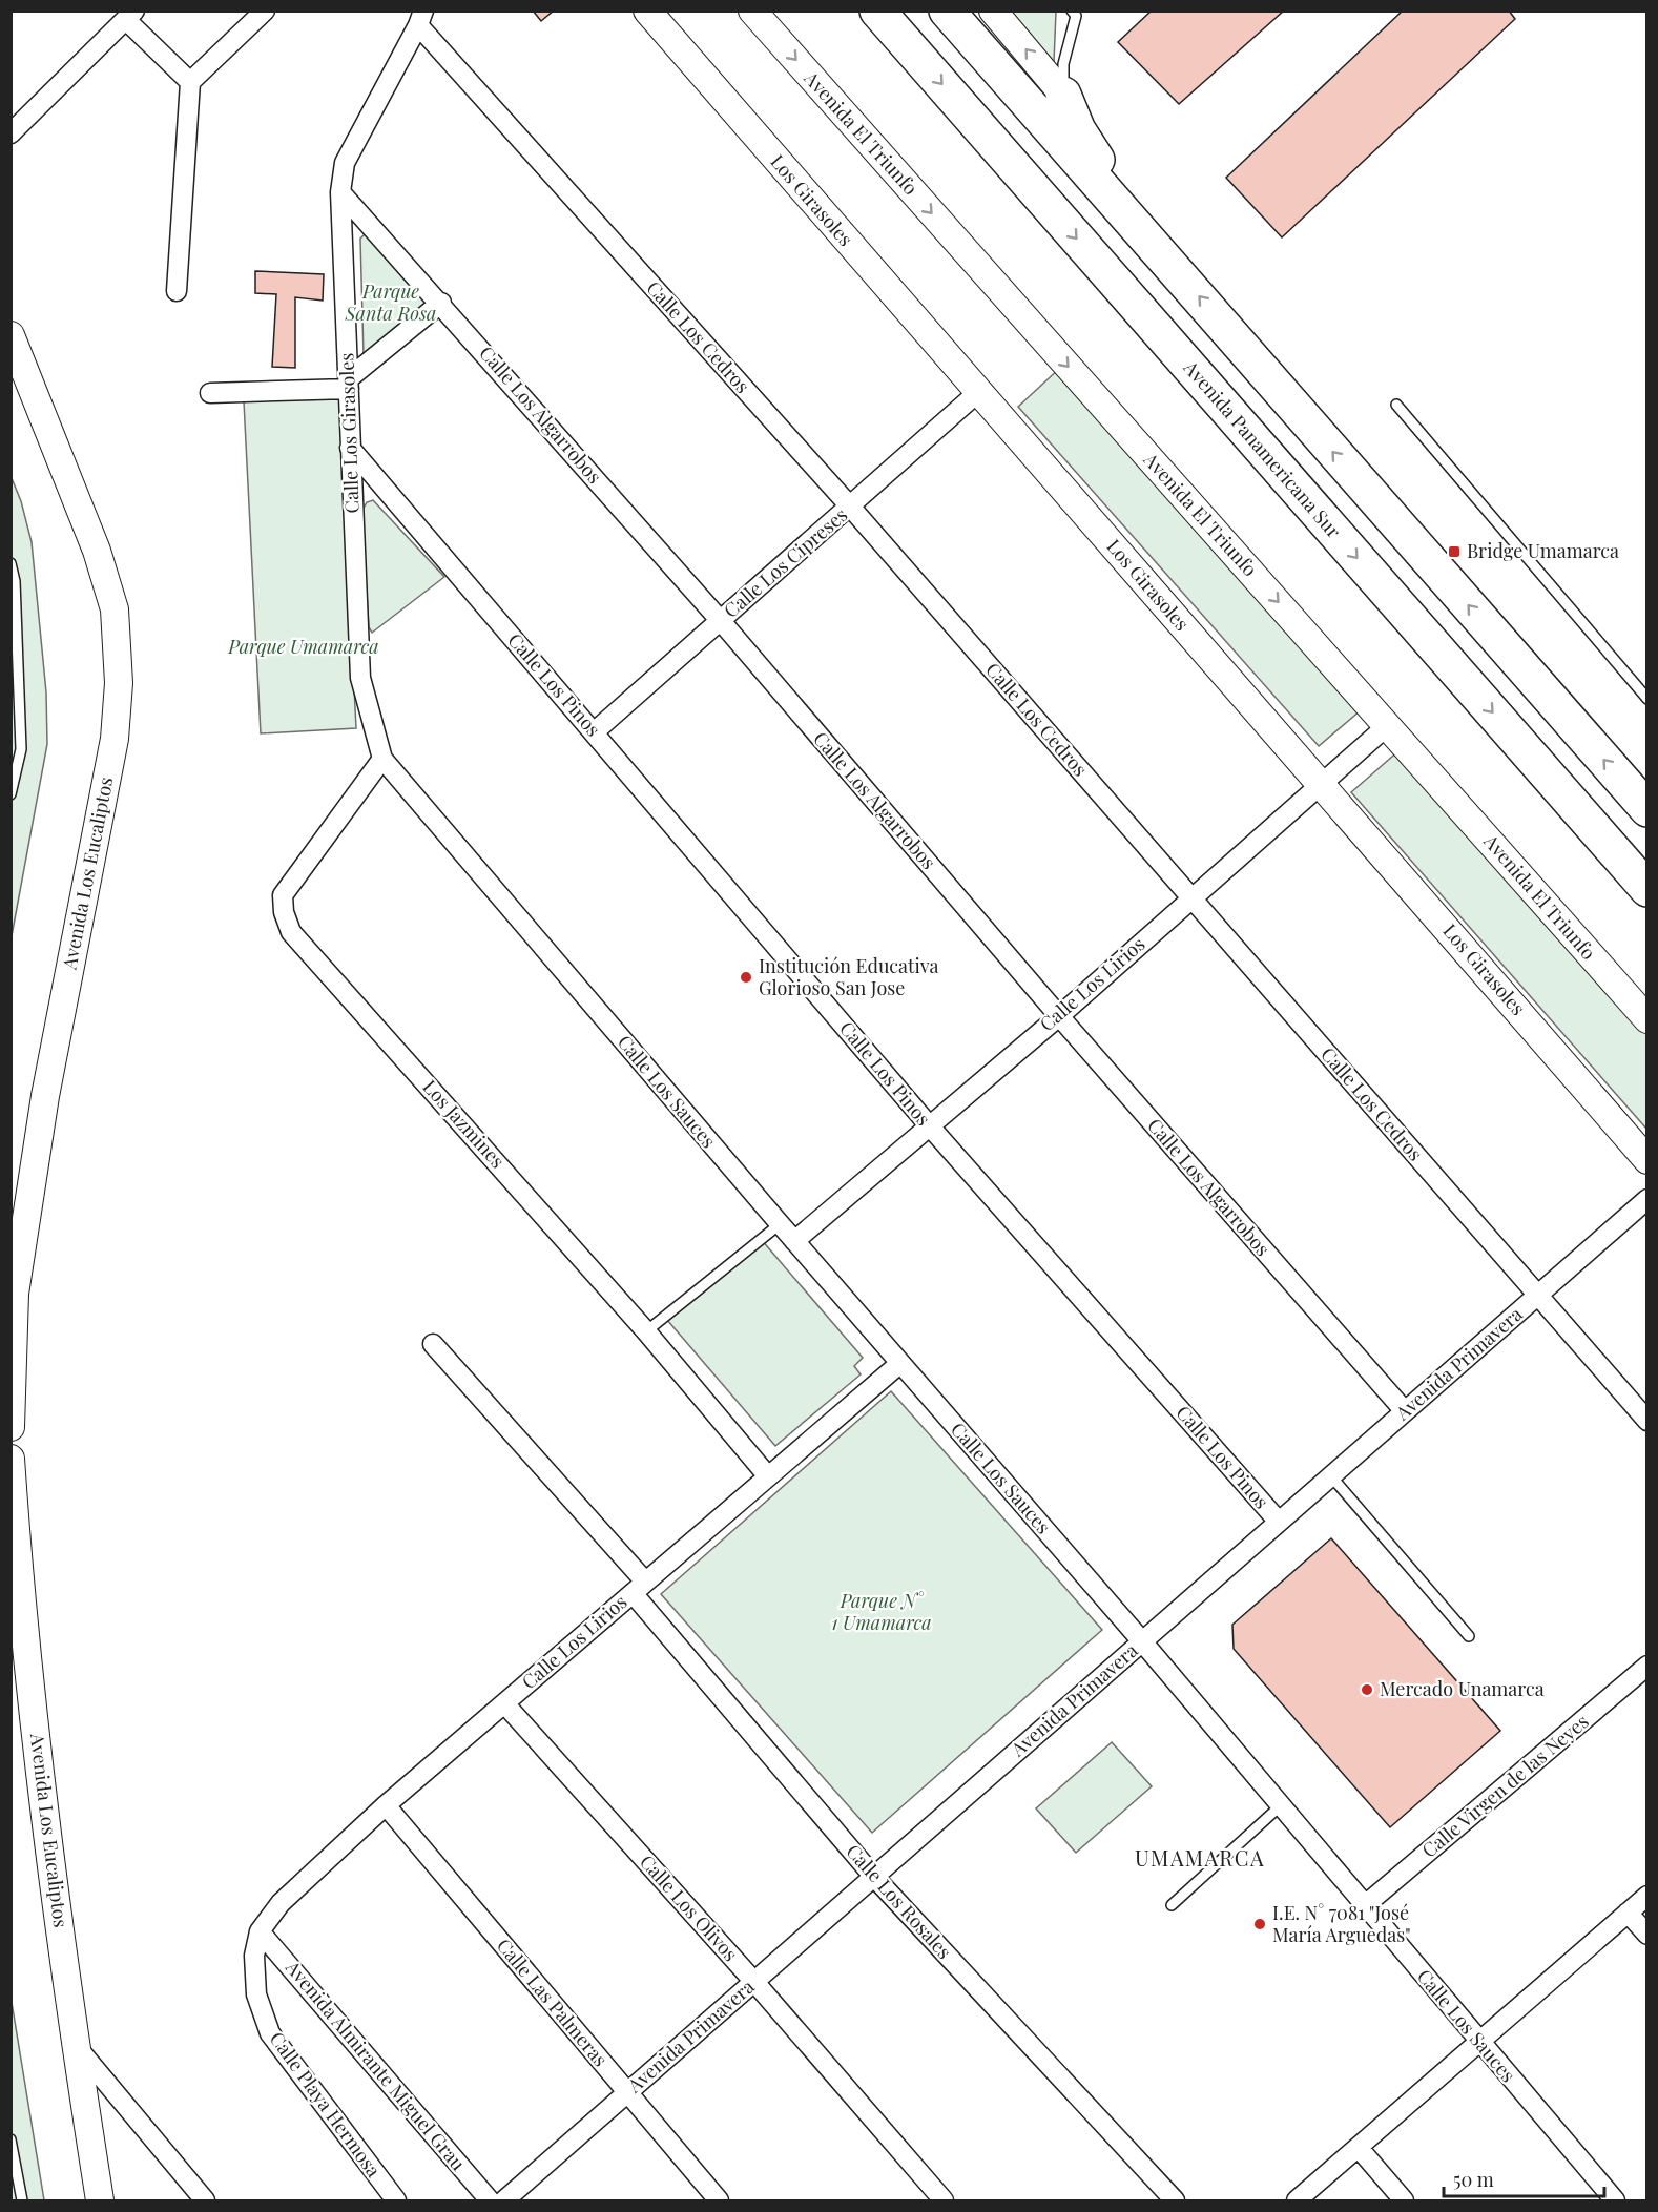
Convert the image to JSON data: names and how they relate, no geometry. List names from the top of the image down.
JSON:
{
  "streets": {
    "highway": ["Avenida Panamericana Sur"],
    "street": [
      "Avenida El Triunfo",
      "Los Girasoles",
      "Calle Los Cedros",
      "Calle Los Algarrobos",
      "Calle Los Girasoles",
      "Calle Los Cipreses",
      "Calle Los Pinos",
      "Avenida Los Eucaliptos",
      "Calle Los Lirios",
      "Calle Los Sauces",
      "Los Jazmines",
      "Avenida Primavera",
      "Calle Virgen de las Neyes",
      "Calle Los Rosales",
      "Calle Los Olivos",
      "Calle Las Palmeras",
      "Avenida Almirante Miguel Grau",
      "Calle Playa Hermosa"
    ]
  },
  "crossings": [
    ["Avenida El Triunfo", "Calle Los Lirios"],
    ["Los Girasoles", "Calle Los Cipreses"],
    ["Los Girasoles", "Calle Los Lirios"],
    ["Calle Los Cedros", "Calle Los Girasoles"],
    ["Calle Los Cedros", "Calle Los Cipreses"],
    ["Calle Los Cedros", "Calle Los Lirios"],
    ["Calle Los Cedros", "Avenida Primavera"],
    ["Calle Los Algarrobos", "Calle Los Girasoles"],
    ["Calle Los Algarrobos", "Calle Los Cipreses"],
    ["Calle Los Algarrobos", "Calle Los Lirios"],
    ["Calle Los Algarrobos", "Avenida Primavera"],
    ["Calle Los Girasoles", "Calle Los Pinos"],
    ["Calle Los Girasoles", "Calle Los Sauces"],
    ["Calle Los Girasoles", "Los Jazmines"],
    ["Calle Los Cipreses", "Calle Los Pinos"],
    ["Calle Los Pinos", "Calle Los Lirios"],
    ["Calle Los Pinos", "Avenida Primavera"],
    ["Calle Los Lirios", "Calle Los Sauces"],
    ["Calle Los Lirios", "Los Jazmines"],
    ["Calle Los Lirios", "Calle Los Rosales"],
    ["Calle Los Lirios", "Calle Los Olivos"],
    ["Calle Los Lirios", "Calle Las Palmeras"],
    ["Calle Los Lirios", "Avenida Almirante Miguel Grau"],
    ["Calle Los Lirios", "Calle Playa Hermosa"],
    ["Calle Los Sauces", "Los Jazmines"],
    ["Calle Los Sauces", "Avenida Primavera"],
    ["Calle Los Sauces", "Calle Virgen de las Neyes"],
    ["Avenida Primavera", "Calle Los Rosales"],
    ["Avenida Primavera", "Calle Los Olivos"],
    ["Avenida Primavera", "Calle Las Palmeras"],
    ["Avenida Almirante Miguel Grau", "Calle Playa Hermosa"]
  ],
  "one_way": ["Avenida El Triunfo"],
  "districts": ["UMAMARCA"],
  "parks": ["Parque Santa Rosa", "Parque Umamarca", "Parque N° 1 Umamarca"],
  "places": {
    "transit": ["Bridge Umamarca"],
    "other": ["Institución Educativa Glorioso San Jose", "Mercado Unamarca", "I.E. N° 7081 \"José María Arguedas\""]
  },
  "scale_bar": "50 m"
}
